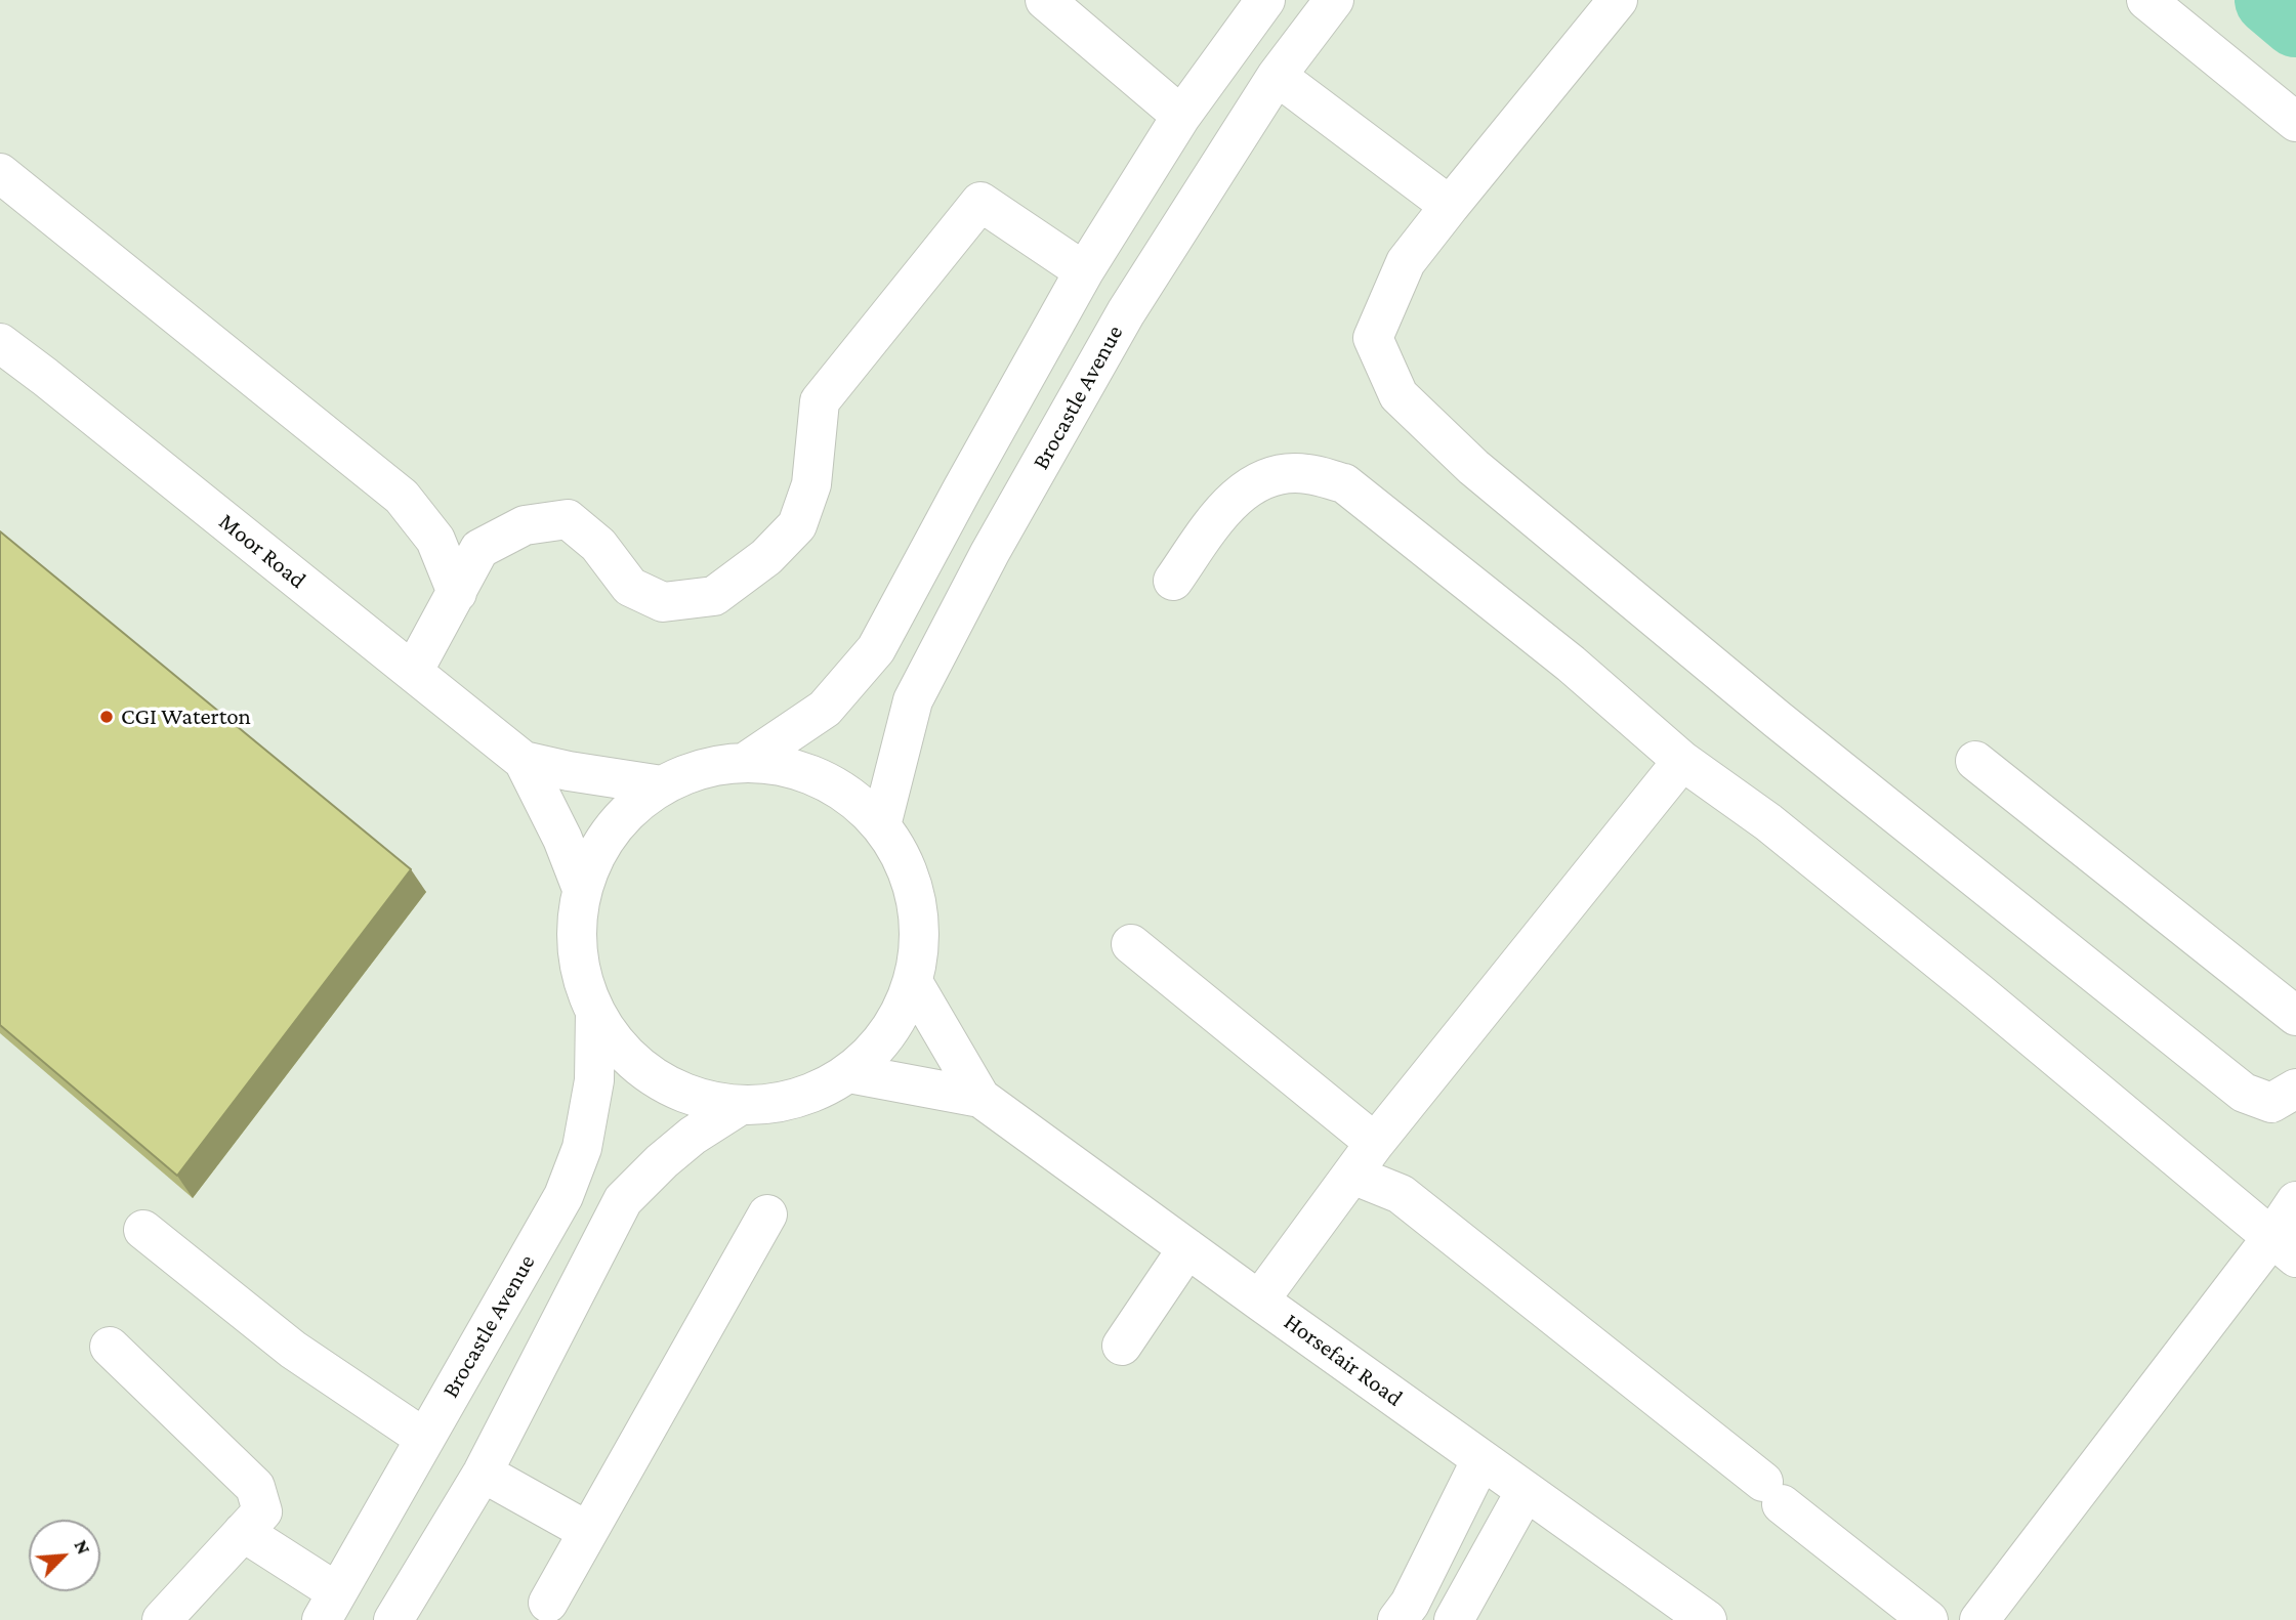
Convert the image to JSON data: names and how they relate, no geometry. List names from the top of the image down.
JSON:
{
  "streets": {
    "street": ["Brocastle Avenue", "Moor Road", "Horsefair Road"]
  },
  "places": ["CGI Waterton"],
  "north": "top right"
}
